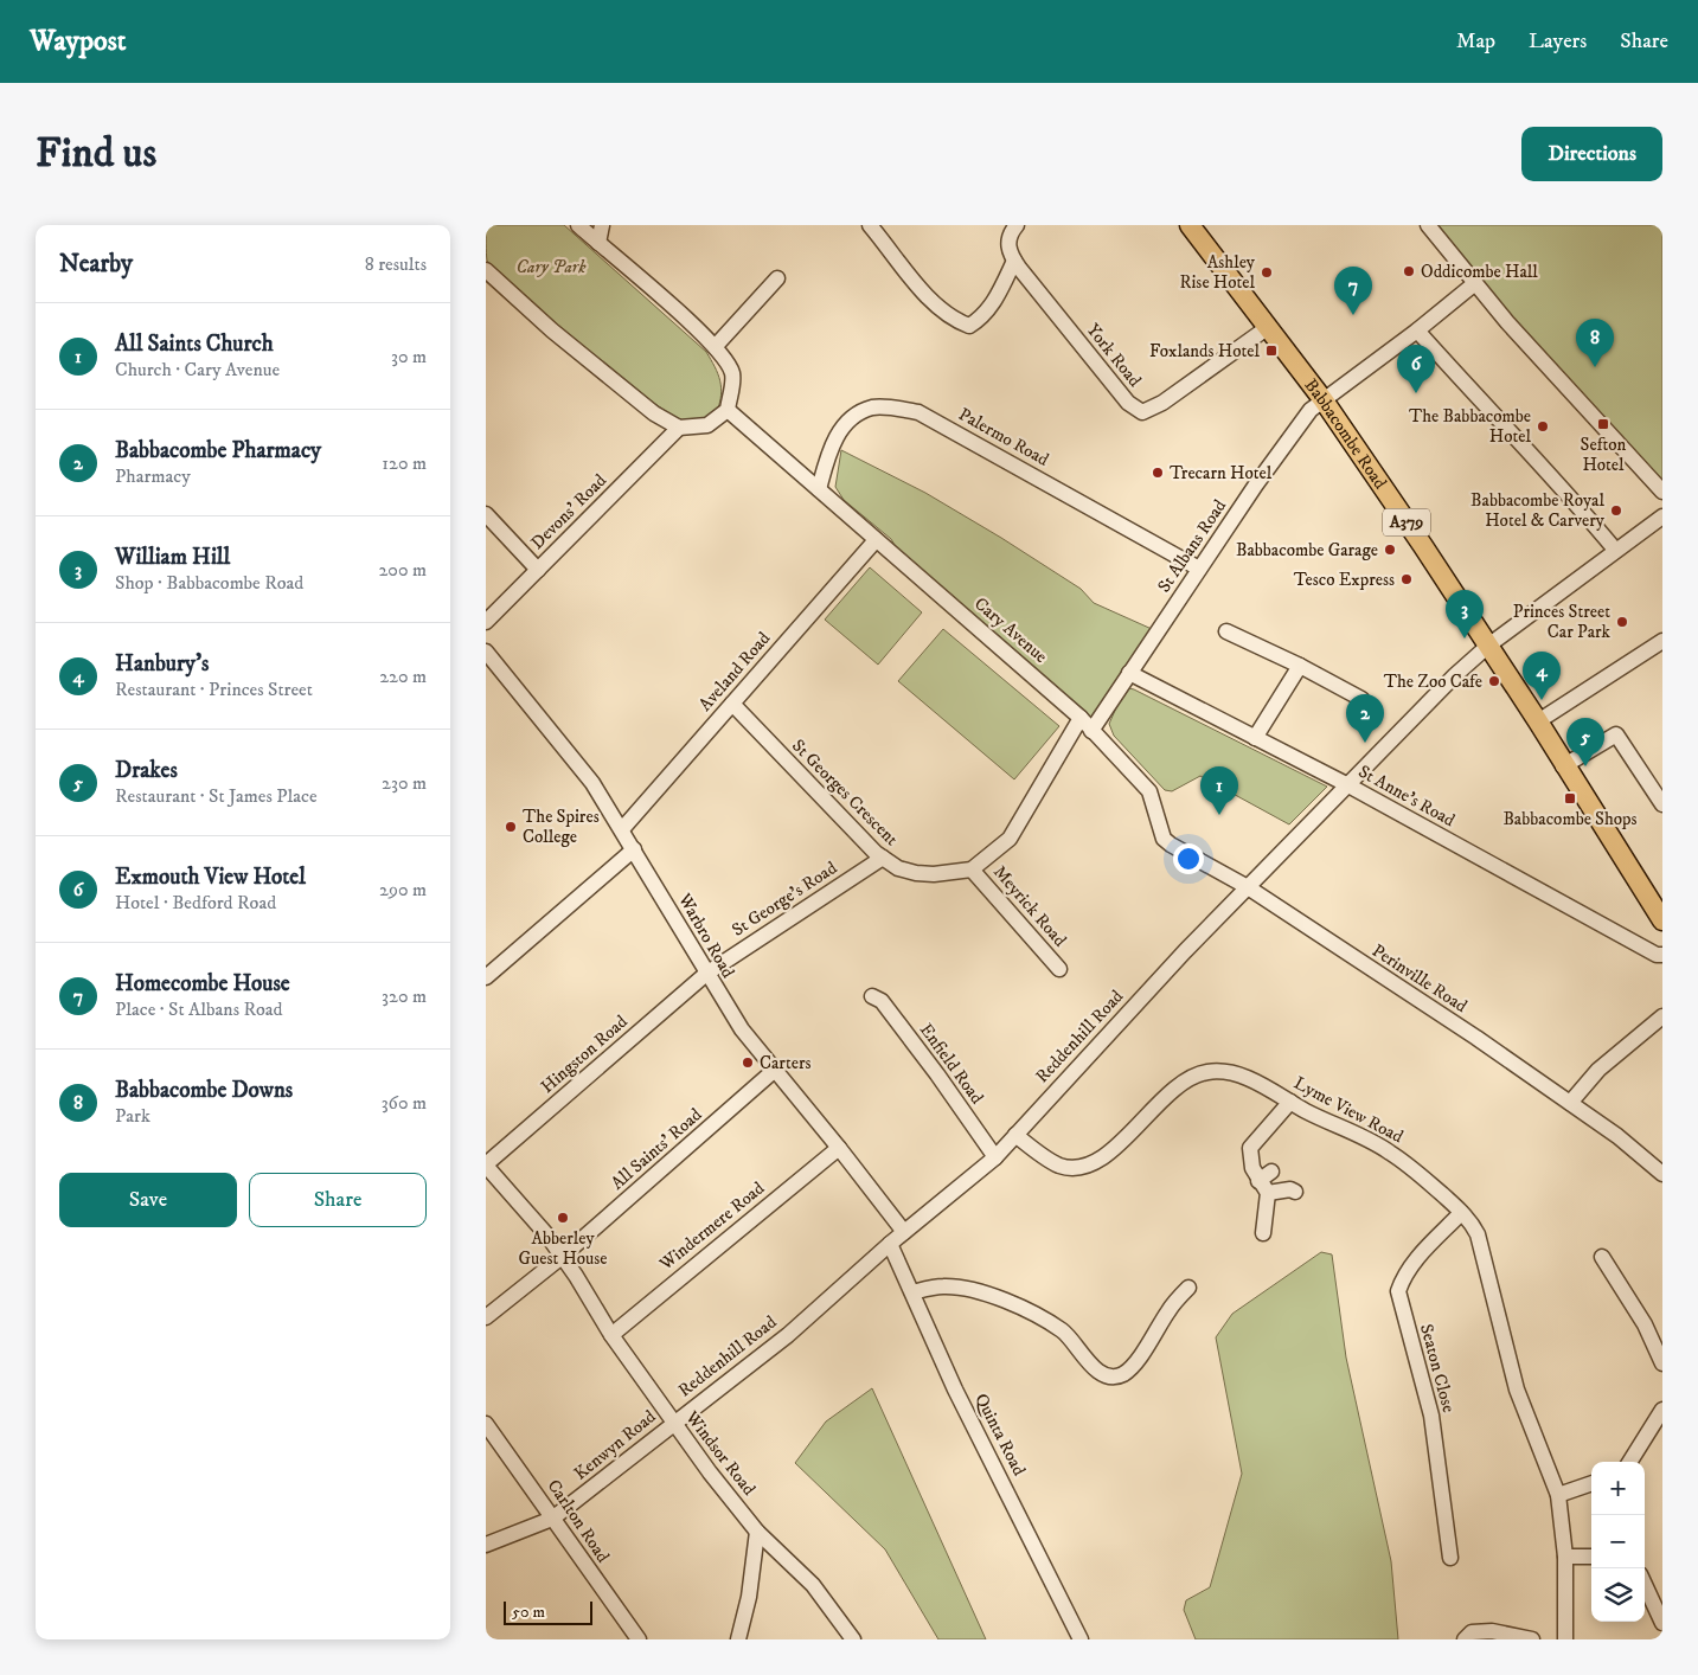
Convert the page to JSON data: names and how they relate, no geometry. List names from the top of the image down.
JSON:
{
  "streets": {
    "main road": ["Babbacombe Road", "A379"],
    "street": [
      "York Road",
      "Palermo Road",
      "Devons' Road",
      "St Albans Road",
      "Cary Avenue",
      "Aveland Road",
      "St Georges Crescent",
      "St Anne's Road",
      "St George's Road",
      "Meyrick Road",
      "Warbro Road",
      "Perinville Road",
      "Reddenhill Road",
      "Hingston Road",
      "Enfield Road",
      "Lyme View Road",
      "All Saints' Road",
      "Windermere Road",
      "Seaton Close",
      "Quinta Road",
      "Kenwyn Road",
      "Windsor Road",
      "Carlton Road"
    ]
  },
  "crossings": [
    ["York Road", "Babbacombe Road"],
    ["Babbacombe Road", "St Albans Road"],
    ["Babbacombe Road", "Reddenhill Road"],
    ["Palermo Road", "St Albans Road"],
    ["Palermo Road", "Cary Avenue"],
    ["St Albans Road", "Cary Avenue"],
    ["St Albans Road", "St Anne's Road"],
    ["Cary Avenue", "Aveland Road"],
    ["Cary Avenue", "Perinville Road"],
    ["Cary Avenue", "Reddenhill Road"],
    ["Aveland Road", "St Georges Crescent"],
    ["Aveland Road", "Warbro Road"],
    ["St Georges Crescent", "St George's Road"],
    ["St Georges Crescent", "Meyrick Road"],
    ["St Anne's Road", "Reddenhill Road"],
    ["St George's Road", "Warbro Road"],
    ["St George's Road", "Hingston Road"],
    ["Warbro Road", "Reddenhill Road"],
    ["Warbro Road", "Hingston Road"],
    ["Warbro Road", "All Saints' Road"],
    ["Warbro Road", "Windermere Road"],
    ["Perinville Road", "Reddenhill Road"],
    ["Reddenhill Road", "Enfield Road"],
    ["Reddenhill Road", "Lyme View Road"],
    ["Reddenhill Road", "Quinta Road"],
    ["Reddenhill Road", "Kenwyn Road"],
    ["Reddenhill Road", "Windsor Road"],
    ["Hingston Road", "Windsor Road"],
    ["Lyme View Road", "Seaton Close"],
    ["All Saints' Road", "Windsor Road"],
    ["Windermere Road", "Windsor Road"],
    ["Kenwyn Road", "Windsor Road"],
    ["Kenwyn Road", "Carlton Road"]
  ],
  "parks": ["Cary Park"],
  "places": {
    "other": [
      "Oddicombe Hall",
      "Ashley Rise Hotel",
      "The Babbacombe Hotel",
      "Trecarn Hotel",
      "Babbacombe Royal Hotel & Carvery",
      "Babbacombe Garage",
      "Tesco Express",
      "Princes Street Car Park",
      "The Zoo Cafe",
      "The Spires College",
      "Carters",
      "Abberley Guest House"
    ],
    "transit": ["Foxlands Hotel", "Sefton Hotel", "Babbacombe Shops"]
  },
  "scale_bar": "50 m",
  "page": {
    "header": "Waypost",
    "nav": ["Map", "Layers", "Share"],
    "buttons": [
      "Directions",
      ["Save", "Share"]
    ],
    "title": "Find us",
    "heading": ["Nearby", "8 results"],
    "pins": [
      "7",
      "8",
      "6",
      "3",
      "4",
      "2",
      "5",
      "1"
    ],
    "list": [
      {
        "mark": "1",
        "name": "All Saints Church",
        "note": "Church · Cary Avenue",
        "value": "30 m"
      },
      {
        "mark": "2",
        "name": "Babbacombe Pharmacy",
        "note": "Pharmacy",
        "value": "120 m"
      },
      {
        "mark": "3",
        "name": "William Hill",
        "note": "Shop · Babbacombe Road",
        "value": "200 m"
      },
      {
        "mark": "4",
        "name": "Hanbury's",
        "note": "Restaurant · Princes Street",
        "value": "220 m"
      },
      {
        "mark": "5",
        "name": "Drakes",
        "note": "Restaurant · St James Place",
        "value": "230 m"
      },
      {
        "mark": "6",
        "name": "Exmouth View Hotel",
        "note": "Hotel · Bedford Road",
        "value": "290 m"
      },
      {
        "mark": "7",
        "name": "Homecombe House",
        "note": "Place · St Albans Road",
        "value": "320 m"
      },
      {
        "mark": "8",
        "name": "Babbacombe Downs",
        "note": "Park",
        "value": "360 m"
      }
    ],
    "map_buttons": ["+", "−"],
    "scale": "50 m"
  }
}
